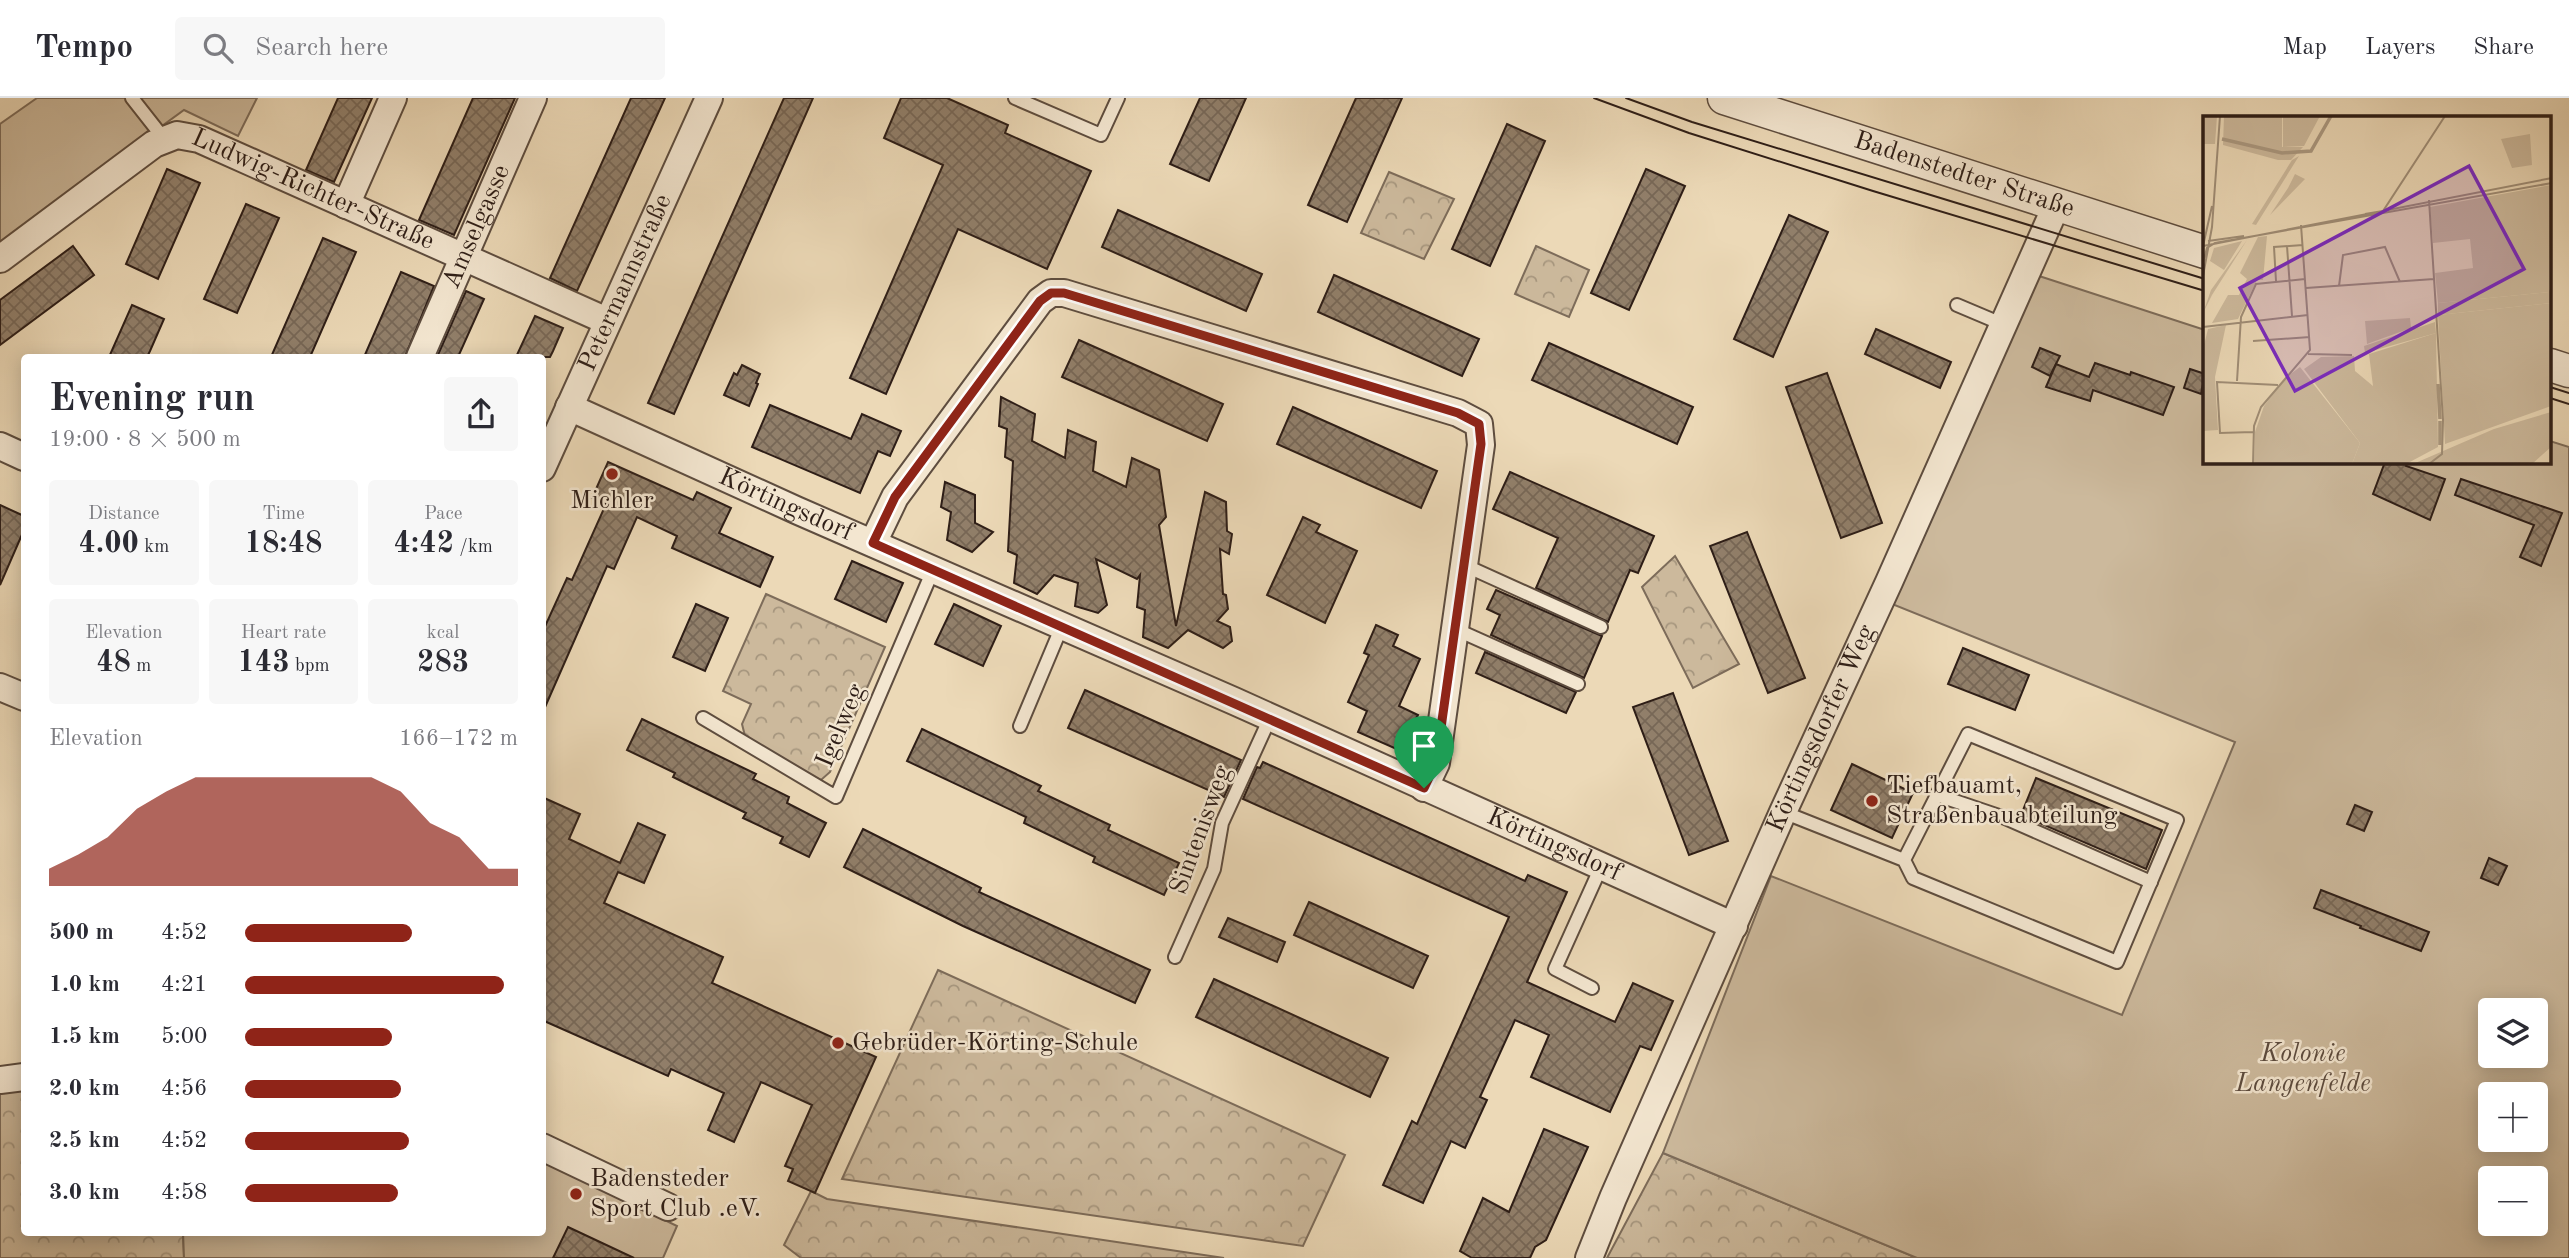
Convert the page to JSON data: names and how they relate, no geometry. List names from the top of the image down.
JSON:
{
  "streets": {
    "street": [
      "Badenstedter Straße",
      "Ludwig-Richter-Straße",
      "Amselgasse",
      "Petermannstraße",
      "Körtingsdorf",
      "Körtingsdorfer Weg"
    ],
    "lane": ["Igelweg", "Sintenisweg"]
  },
  "crossings": [
    ["Badenstedter Straße", "Körtingsdorfer Weg"],
    ["Ludwig-Richter-Straße", "Amselgasse"],
    ["Ludwig-Richter-Straße", "Petermannstraße"],
    ["Petermannstraße", "Körtingsdorf"],
    ["Körtingsdorf", "Igelweg"],
    ["Körtingsdorf", "Körtingsdorfer Weg"],
    ["Körtingsdorf", "Sintenisweg"]
  ],
  "parks": ["Kolonie Langenfelde"],
  "places": [
    "Michler",
    "Tiefbauamt, Straßenbauabteilung",
    "Gebrüder-Körting-Schule",
    "Badensteder Sport Club .eV."
  ],
  "page": {
    "header": "Tempo",
    "search": "Search here",
    "nav": ["Map", "Layers", "Share"],
    "heading": ["Evening run", "19:00 · 8 × 500 m"],
    "stats": [
      ["Distance", "4.00 km"],
      ["Time", "18:48"],
      ["Pace", "4:42 /km"],
      ["Elevation", "48 m"],
      ["Heart rate", "143 bpm"],
      ["kcal", "283"]
    ],
    "chart": ["Elevation", "166–172 m"],
    "list": [
      {
        "name": "500 m",
        "note": "4:52"
      },
      {
        "name": "1.0 km",
        "note": "4:21"
      },
      {
        "name": "1.5 km",
        "note": "5:00"
      },
      {
        "name": "2.0 km",
        "note": "4:56"
      },
      {
        "name": "2.5 km",
        "note": "4:52"
      },
      {
        "name": "3.0 km",
        "note": "4:58"
      }
    ],
    "map_buttons": ["+", "−"]
  }
}
